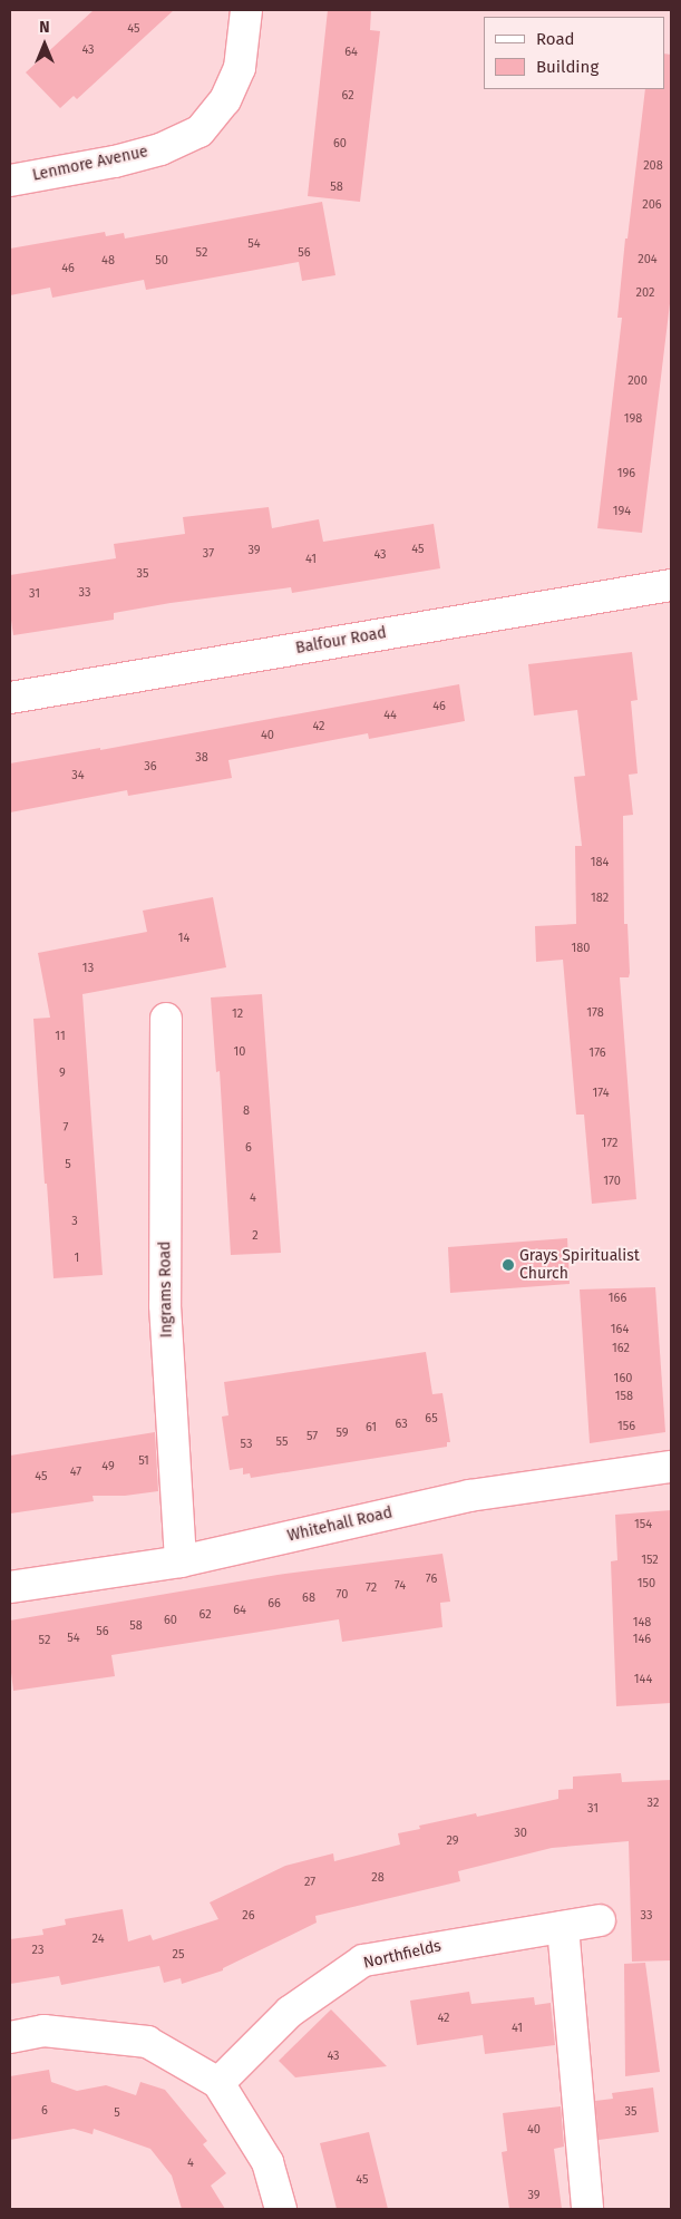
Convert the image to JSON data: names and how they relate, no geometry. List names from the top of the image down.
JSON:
{
  "streets": {
    "street": [
      "Lenmore Avenue",
      "Balfour Road",
      "Ingrams Road",
      "Whitehall Road",
      "Northfields"
    ]
  },
  "crossings": [
    ["Ingrams Road", "Whitehall Road"]
  ],
  "places": ["Grays Spiritualist Church"],
  "house_numbers": [
    "45",
    "43",
    "64",
    "62",
    "60",
    "208",
    "58",
    "206",
    "54",
    "52",
    "56",
    "204",
    "48",
    "50",
    "46",
    "202",
    "200",
    "198",
    "196",
    "194",
    "45",
    "39",
    "37",
    "43",
    "41",
    "35",
    "33",
    "31",
    "46",
    "44",
    "42",
    "40",
    "38",
    "36",
    "34",
    "184",
    "182",
    "14",
    "180",
    "13",
    "178",
    "12",
    "11",
    "10",
    "176",
    "9",
    "174",
    "8",
    "7",
    "172",
    "6",
    "5",
    "170",
    "4",
    "3",
    "2",
    "1",
    "166",
    "164",
    "162",
    "160",
    "158",
    "65",
    "63",
    "156",
    "61",
    "59",
    "57",
    "55",
    "53",
    "51",
    "49",
    "47",
    "45",
    "154",
    "152",
    "76",
    "150",
    "74",
    "72",
    "70",
    "68",
    "66",
    "64",
    "62",
    "60",
    "148",
    "58",
    "56",
    "54",
    "146",
    "52",
    "144",
    "32",
    "31",
    "30",
    "29",
    "28",
    "27",
    "26",
    "33",
    "24",
    "23",
    "25",
    "42",
    "41",
    "43",
    "6",
    "35",
    "5",
    "40",
    "4",
    "45",
    "39"
  ],
  "legend": ["Road", "Building"],
  "north": "top"
}
